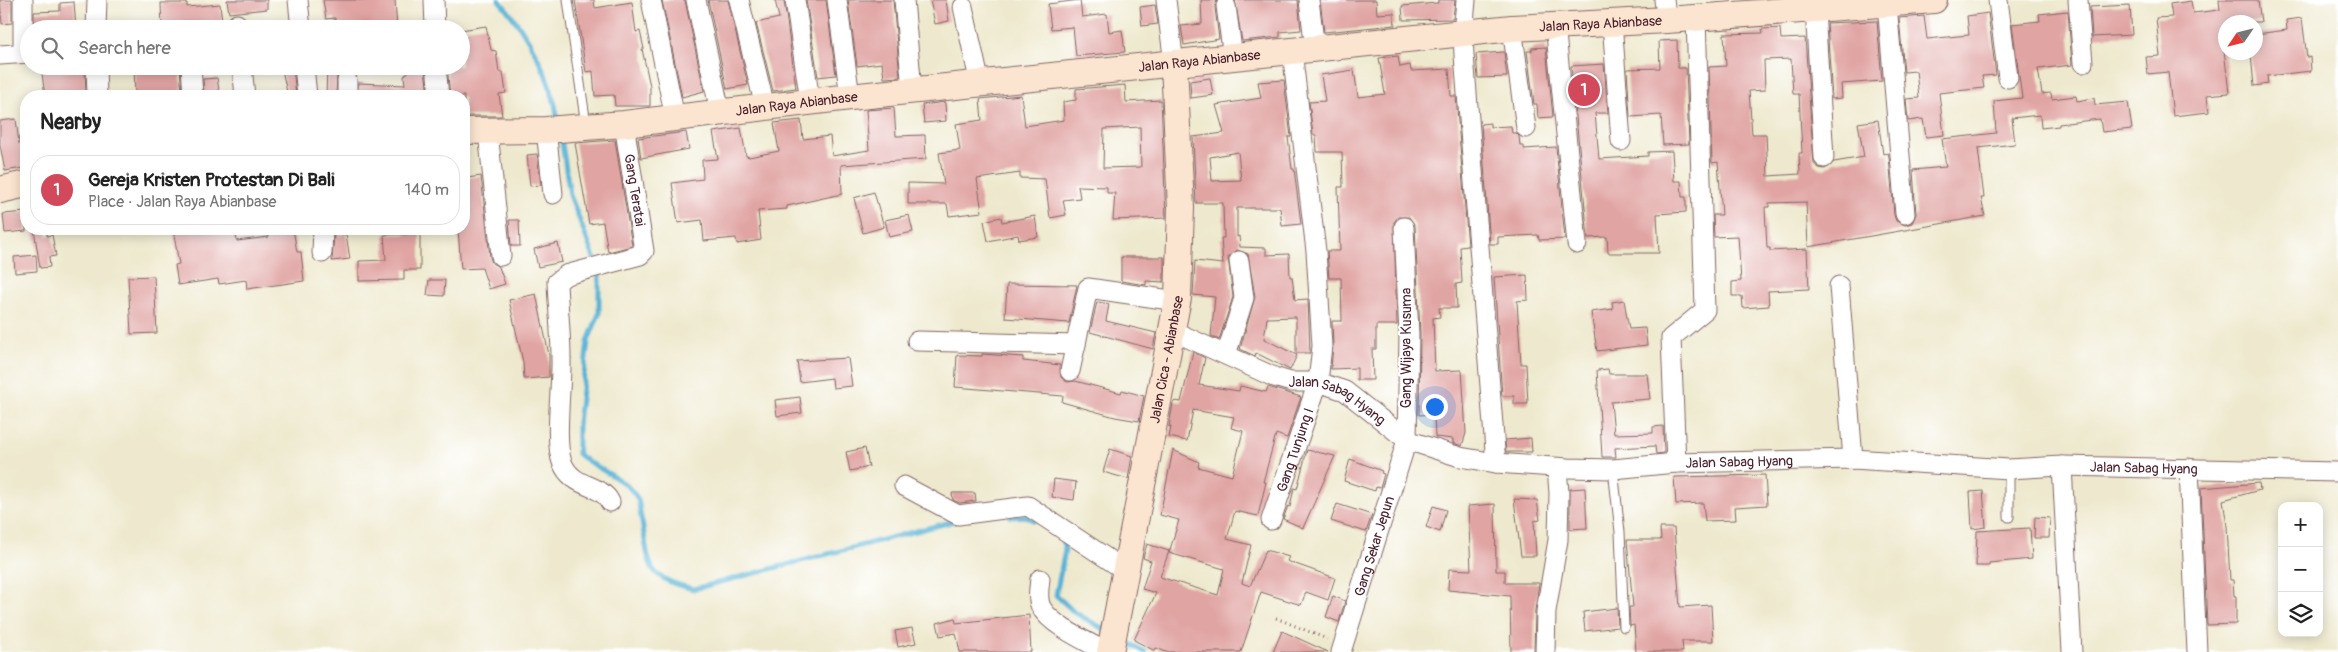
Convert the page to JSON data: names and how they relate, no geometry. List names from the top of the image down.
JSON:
{
  "streets": {
    "main road": ["Jalan Raya Abianbase", "Jalan Cica - Abianbase"],
    "street": [
      "Gang Teratai",
      "Gang Wijaya Kusuma",
      "Jalan Sabag Hyang",
      "Gang Tunjung I",
      "Gang Sekar Jepun"
    ]
  },
  "crossings": [
    ["Jalan Raya Abianbase", "Gang Teratai"],
    ["Jalan Raya Abianbase", "Jalan Cica - Abianbase"],
    ["Jalan Raya Abianbase", "Gang Tunjung I"],
    ["Gang Wijaya Kusuma", "Jalan Sabag Hyang"],
    ["Gang Wijaya Kusuma", "Gang Sekar Jepun"],
    ["Jalan Cica - Abianbase", "Jalan Sabag Hyang"],
    ["Jalan Sabag Hyang", "Gang Tunjung I"],
    ["Jalan Sabag Hyang", "Gang Sekar Jepun"]
  ],
  "north": "bottom left",
  "page": {
    "search": "Search here",
    "pins": "1",
    "heading": "Nearby",
    "list": [
      {
        "mark": "1",
        "name": "Gereja Kristen Protestan Di Bali",
        "note": "Place · Jalan Raya Abianbase",
        "value": "140 m"
      }
    ],
    "map_buttons": ["+", "−"]
  }
}
